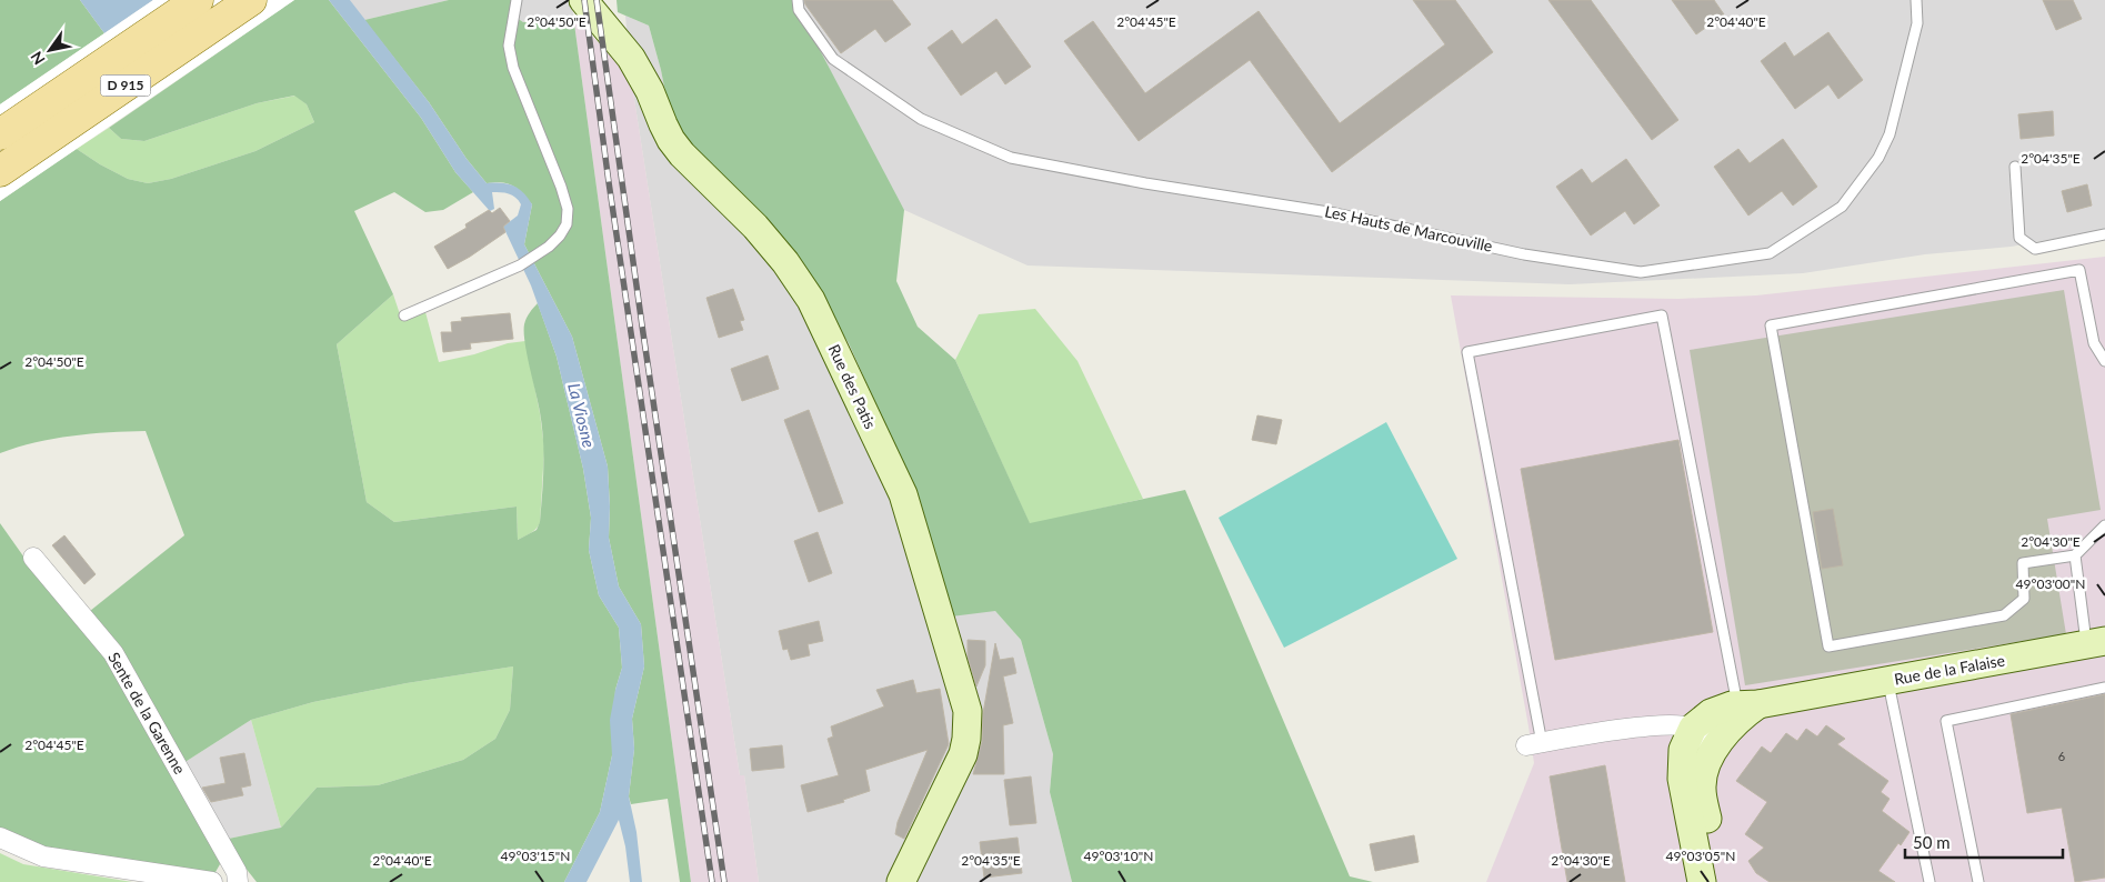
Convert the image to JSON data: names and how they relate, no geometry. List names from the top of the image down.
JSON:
{
  "streets": {
    "main road": ["D 915", "Rue des Patis", "Rue de la Falaise"],
    "street": ["Sente de la Garenne"],
    "lane": ["Les Hauts de Marcouville"]
  },
  "water": ["La Viosne"],
  "house_numbers": ["6"],
  "scale_bar": "50 m",
  "north": "bottom left",
  "coordinates": [
    "2°04'50\"E",
    "2°04'45\"E",
    "2°04'40\"E",
    "2°04'35\"E",
    "2°04'30\"E",
    "49°03'00\"N",
    "49°03'15\"N",
    "49°03'10\"N",
    "49°03'05\"N"
  ]
}
